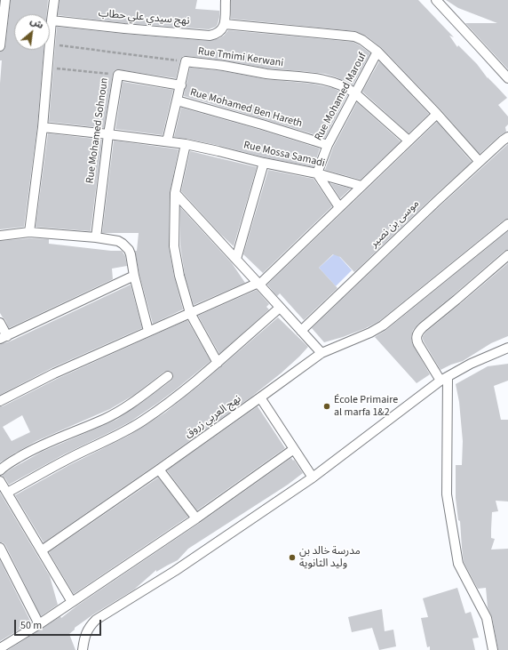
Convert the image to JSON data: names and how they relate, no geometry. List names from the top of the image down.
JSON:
{
  "streets": {
    "street": [
      "نهج سيدي علي حطاب",
      "Rue Tmimi Kerwani",
      "Rue Mohamed Marouf",
      "Rue Mohamed Ben Hareth",
      "Rue Mohamed Sohnoun",
      "Rue Mossa Samadi",
      "موسى بن نصير",
      "نهج العربي زروق"
    ]
  },
  "crossings": [
    ["Rue Tmimi Kerwani", "Rue Mohamed Marouf"],
    ["Rue Mohamed Marouf", "Rue Mohamed Ben Hareth"],
    ["Rue Mohamed Marouf", "Rue Mossa Samadi"],
    ["Rue Mohamed Sohnoun", "Rue Mossa Samadi"]
  ],
  "places": ["École Primaire al marfa 1&2", "مدرسة خالد بن وليد الثانوية"],
  "scale_bar": "50 m",
  "north": "top right"
}
